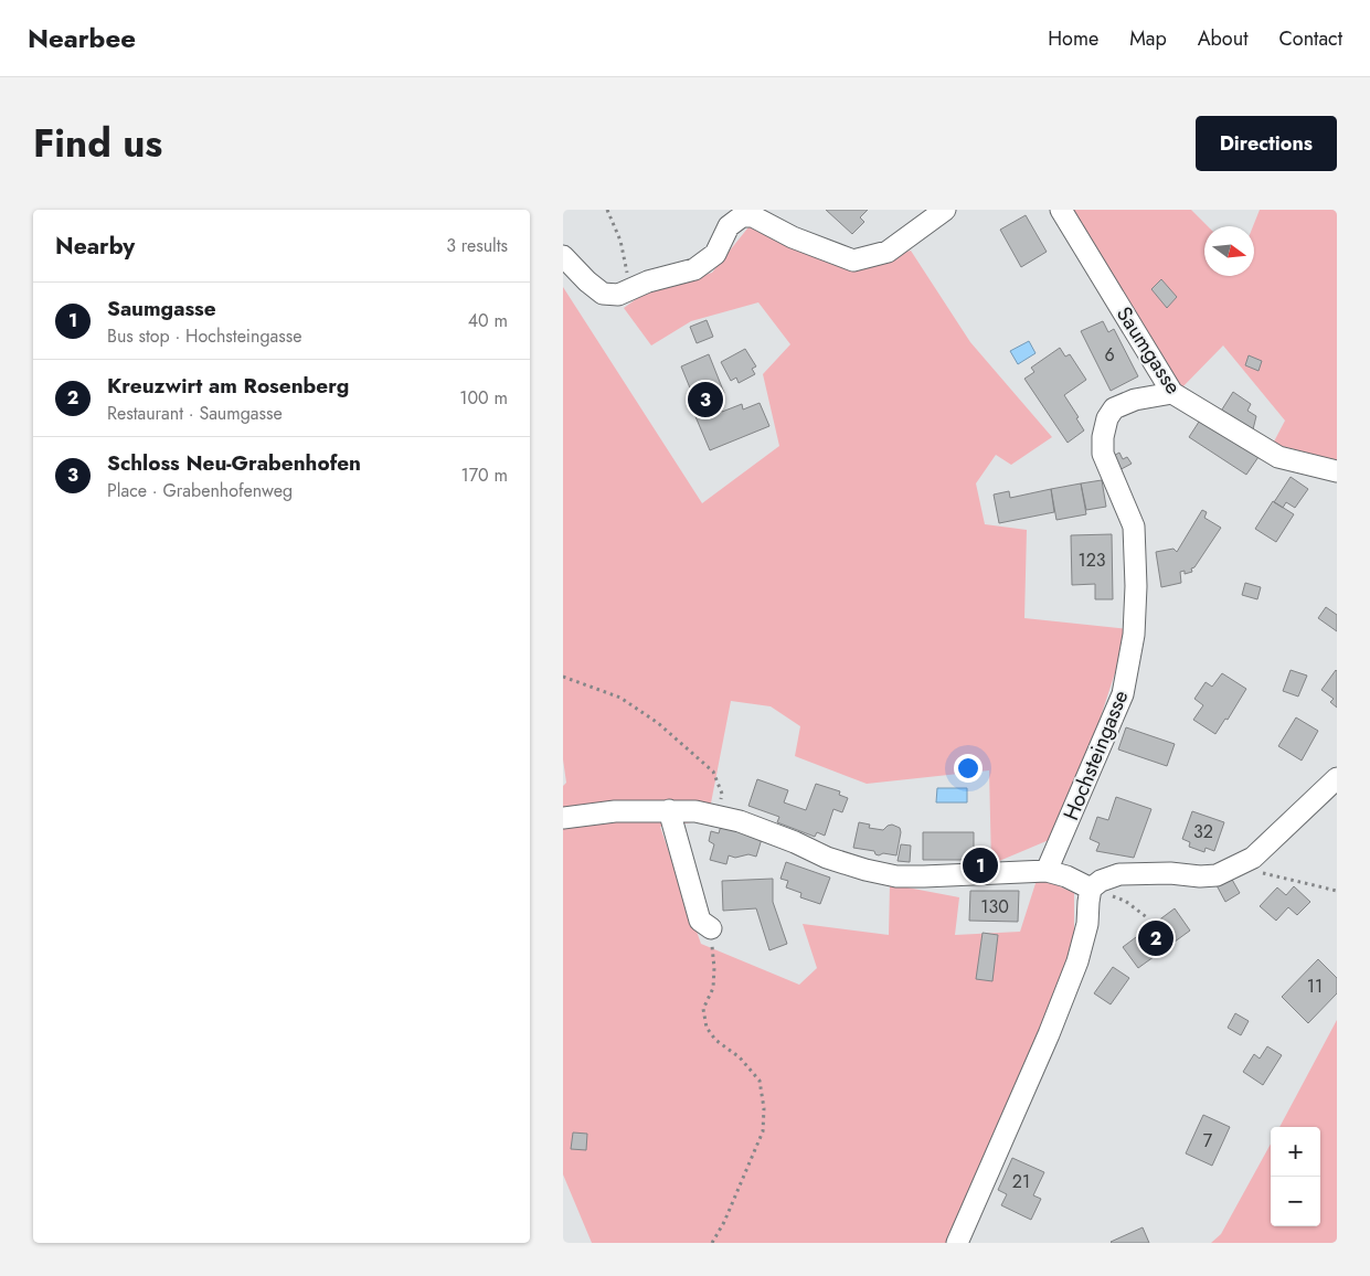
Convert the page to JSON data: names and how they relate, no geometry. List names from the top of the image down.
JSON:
{
  "streets": {
    "street": ["Saumgasse", "Hochsteingasse"]
  },
  "crossings": [
    ["Saumgasse", "Hochsteingasse"]
  ],
  "house_numbers": [
    "6",
    "123",
    "32",
    "130",
    "11",
    "7",
    "21"
  ],
  "north": "right",
  "page": {
    "header": "Nearbee",
    "nav": [
      "Home",
      "Map",
      "About",
      "Contact"
    ],
    "title": "Find us",
    "buttons": "Directions",
    "heading": ["Nearby", "3 results"],
    "list": [
      {
        "mark": "1",
        "name": "Saumgasse",
        "note": "Bus stop · Hochsteingasse",
        "value": "40 m"
      },
      {
        "mark": "2",
        "name": "Kreuzwirt am Rosenberg",
        "note": "Restaurant · Saumgasse",
        "value": "100 m"
      },
      {
        "mark": "3",
        "name": "Schloss Neu-Grabenhofen",
        "note": "Place · Grabenhofenweg",
        "value": "170 m"
      }
    ],
    "pins": ["3", "1", "2"],
    "map_buttons": ["+", "−"]
  }
}
